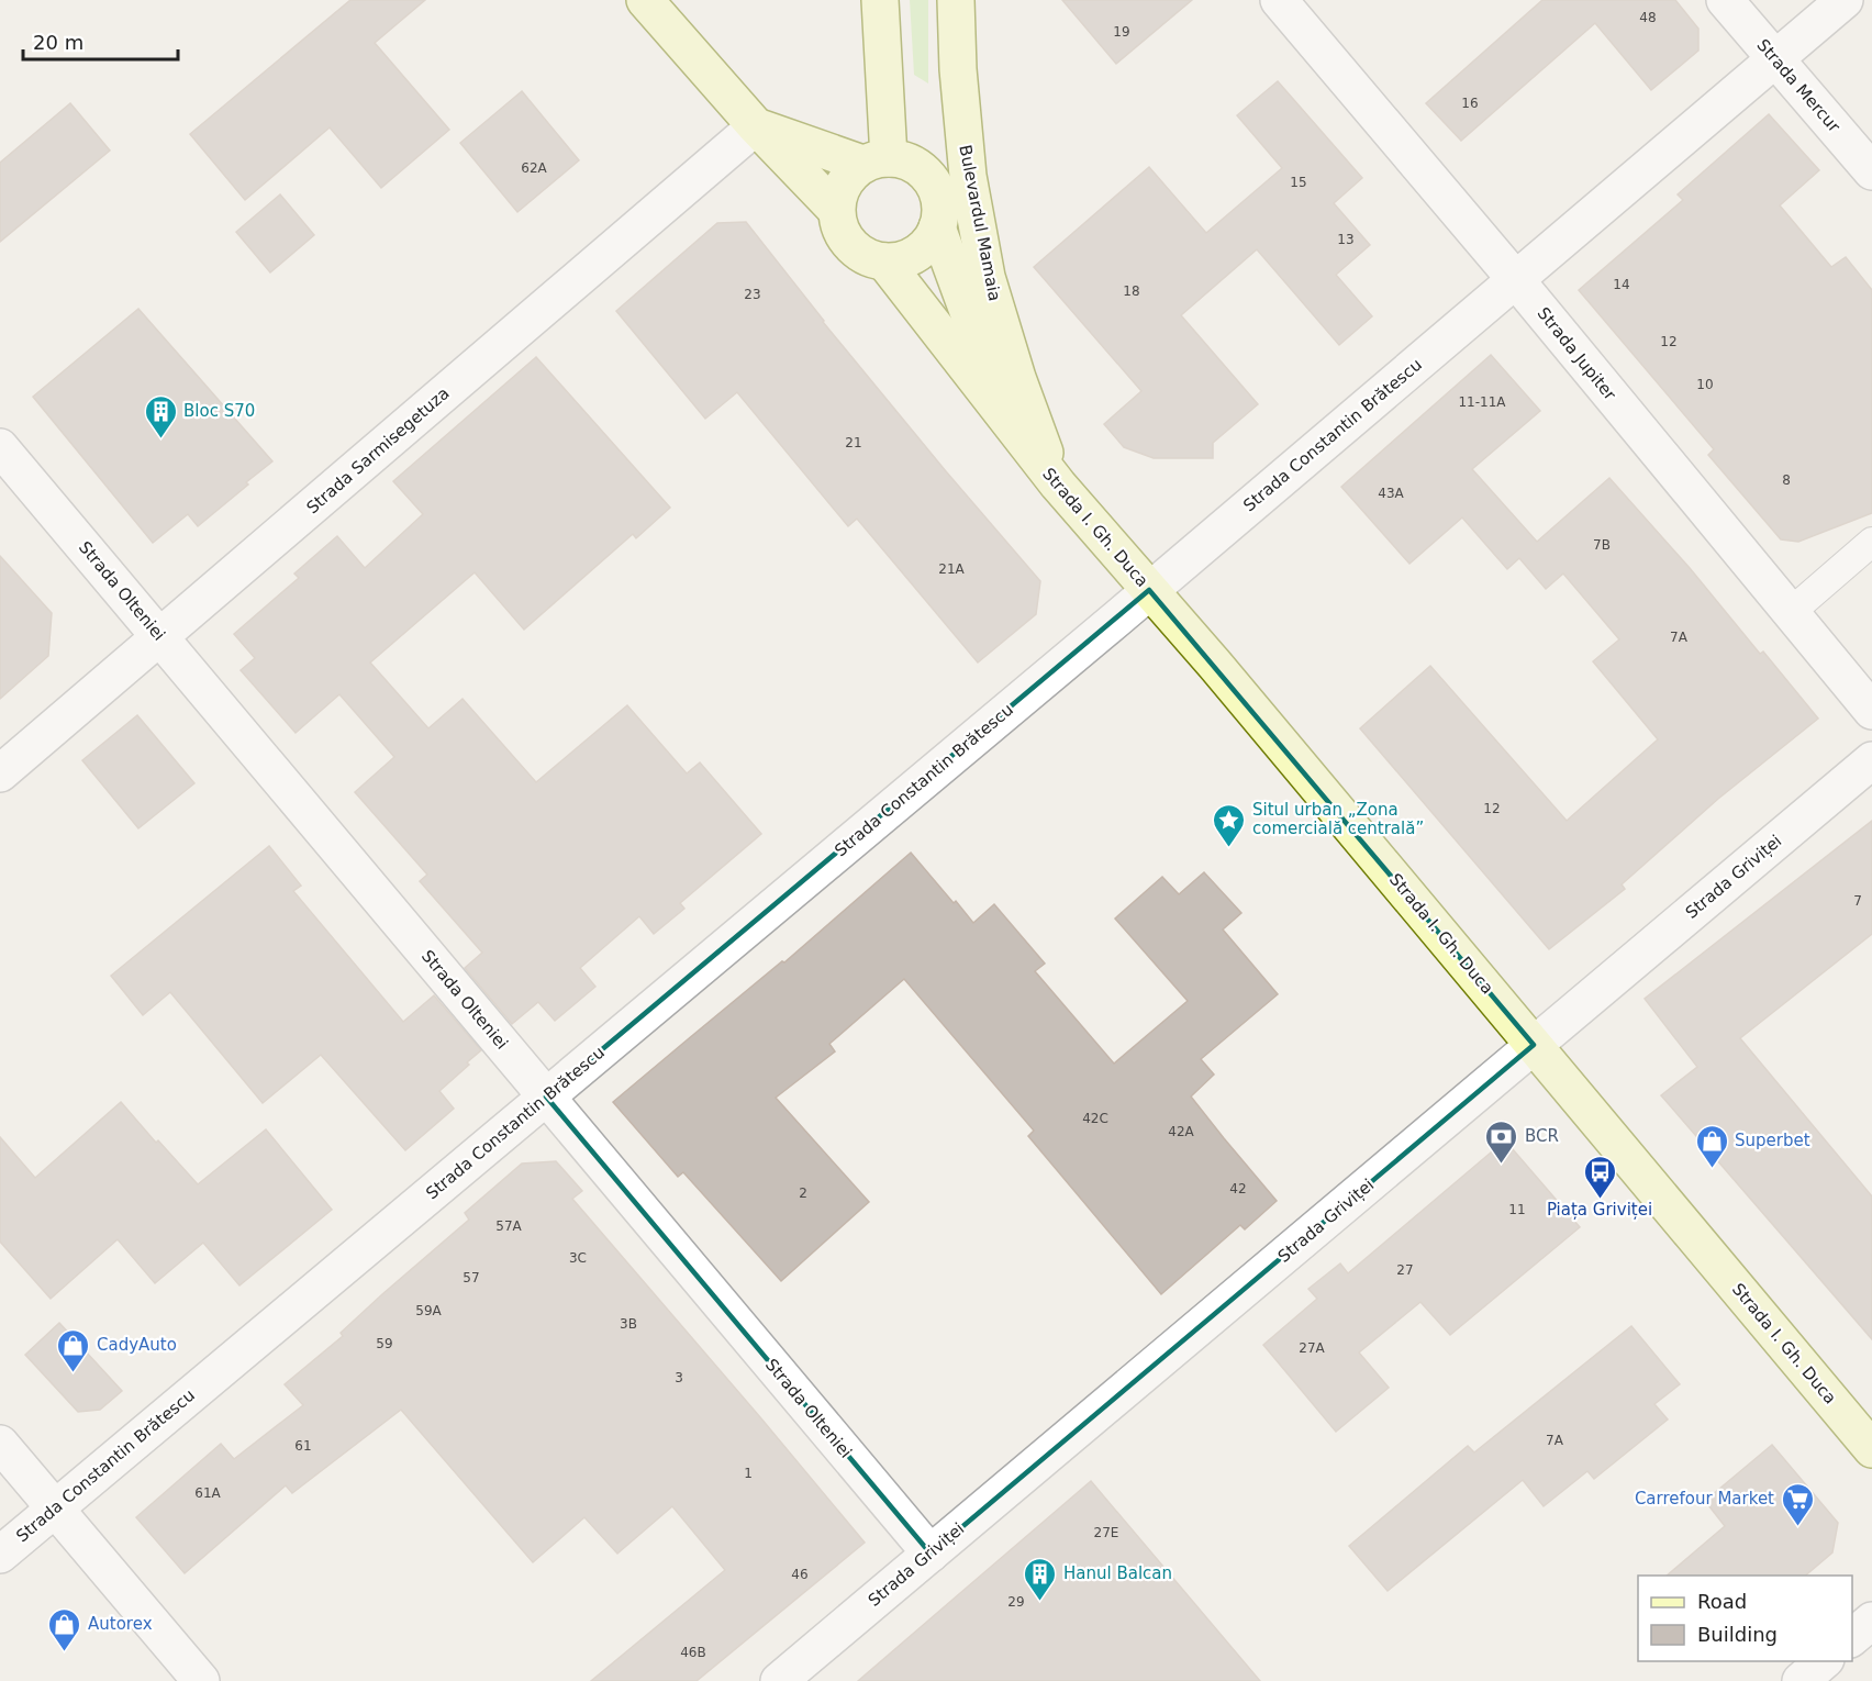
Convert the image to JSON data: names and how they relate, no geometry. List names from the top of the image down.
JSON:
{
  "streets": {
    "main road": ["Bulevardul Mamaia", "Strada I. Gh. Duca"],
    "street": [
      "Strada Mercur",
      "Strada Jupiter",
      "Strada Constantin Brătescu",
      "Strada Sarmisegetuza",
      "Strada Olteniei",
      "Strada Griviței"
    ]
  },
  "crossings": [
    ["Strada Mercur", "Strada Constantin Brătescu"],
    ["Bulevardul Mamaia", "Strada I. Gh. Duca"],
    ["Strada Jupiter", "Strada Constantin Brătescu"],
    ["Strada Constantin Brătescu", "Strada I. Gh. Duca"],
    ["Strada Constantin Brătescu", "Strada Olteniei"],
    ["Strada Sarmisegetuza", "Strada Olteniei"],
    ["Strada I. Gh. Duca", "Strada Griviței"],
    ["Strada Olteniei", "Strada Griviței"]
  ],
  "places": {
    "building": ["Bloc S70", "Hanul Balcan"],
    "place": ["Situl urban „Zona comercială centrală”"],
    "bank": ["BCR"],
    "shop": ["Superbet", "CadyAuto", "Autorex"],
    "bus stop": ["Piața Griviței"],
    "supermarket": ["Carrefour Market"]
  },
  "house_numbers": [
    "48",
    "19",
    "16",
    "62A",
    "15",
    "13",
    "14",
    "18",
    "23",
    "12",
    "10",
    "11-11A",
    "21",
    "8",
    "43A",
    "7B",
    "21A",
    "7A",
    "12",
    "7",
    "42C",
    "42A",
    "42",
    "2",
    "11",
    "57A",
    "3C",
    "27",
    "57",
    "59A",
    "3B",
    "59",
    "27A",
    "3",
    "7A",
    "61",
    "1",
    "61A",
    "27E",
    "46",
    "29",
    "46B"
  ],
  "legend": ["Road", "Building"],
  "scale_bar": "20 m"
}
